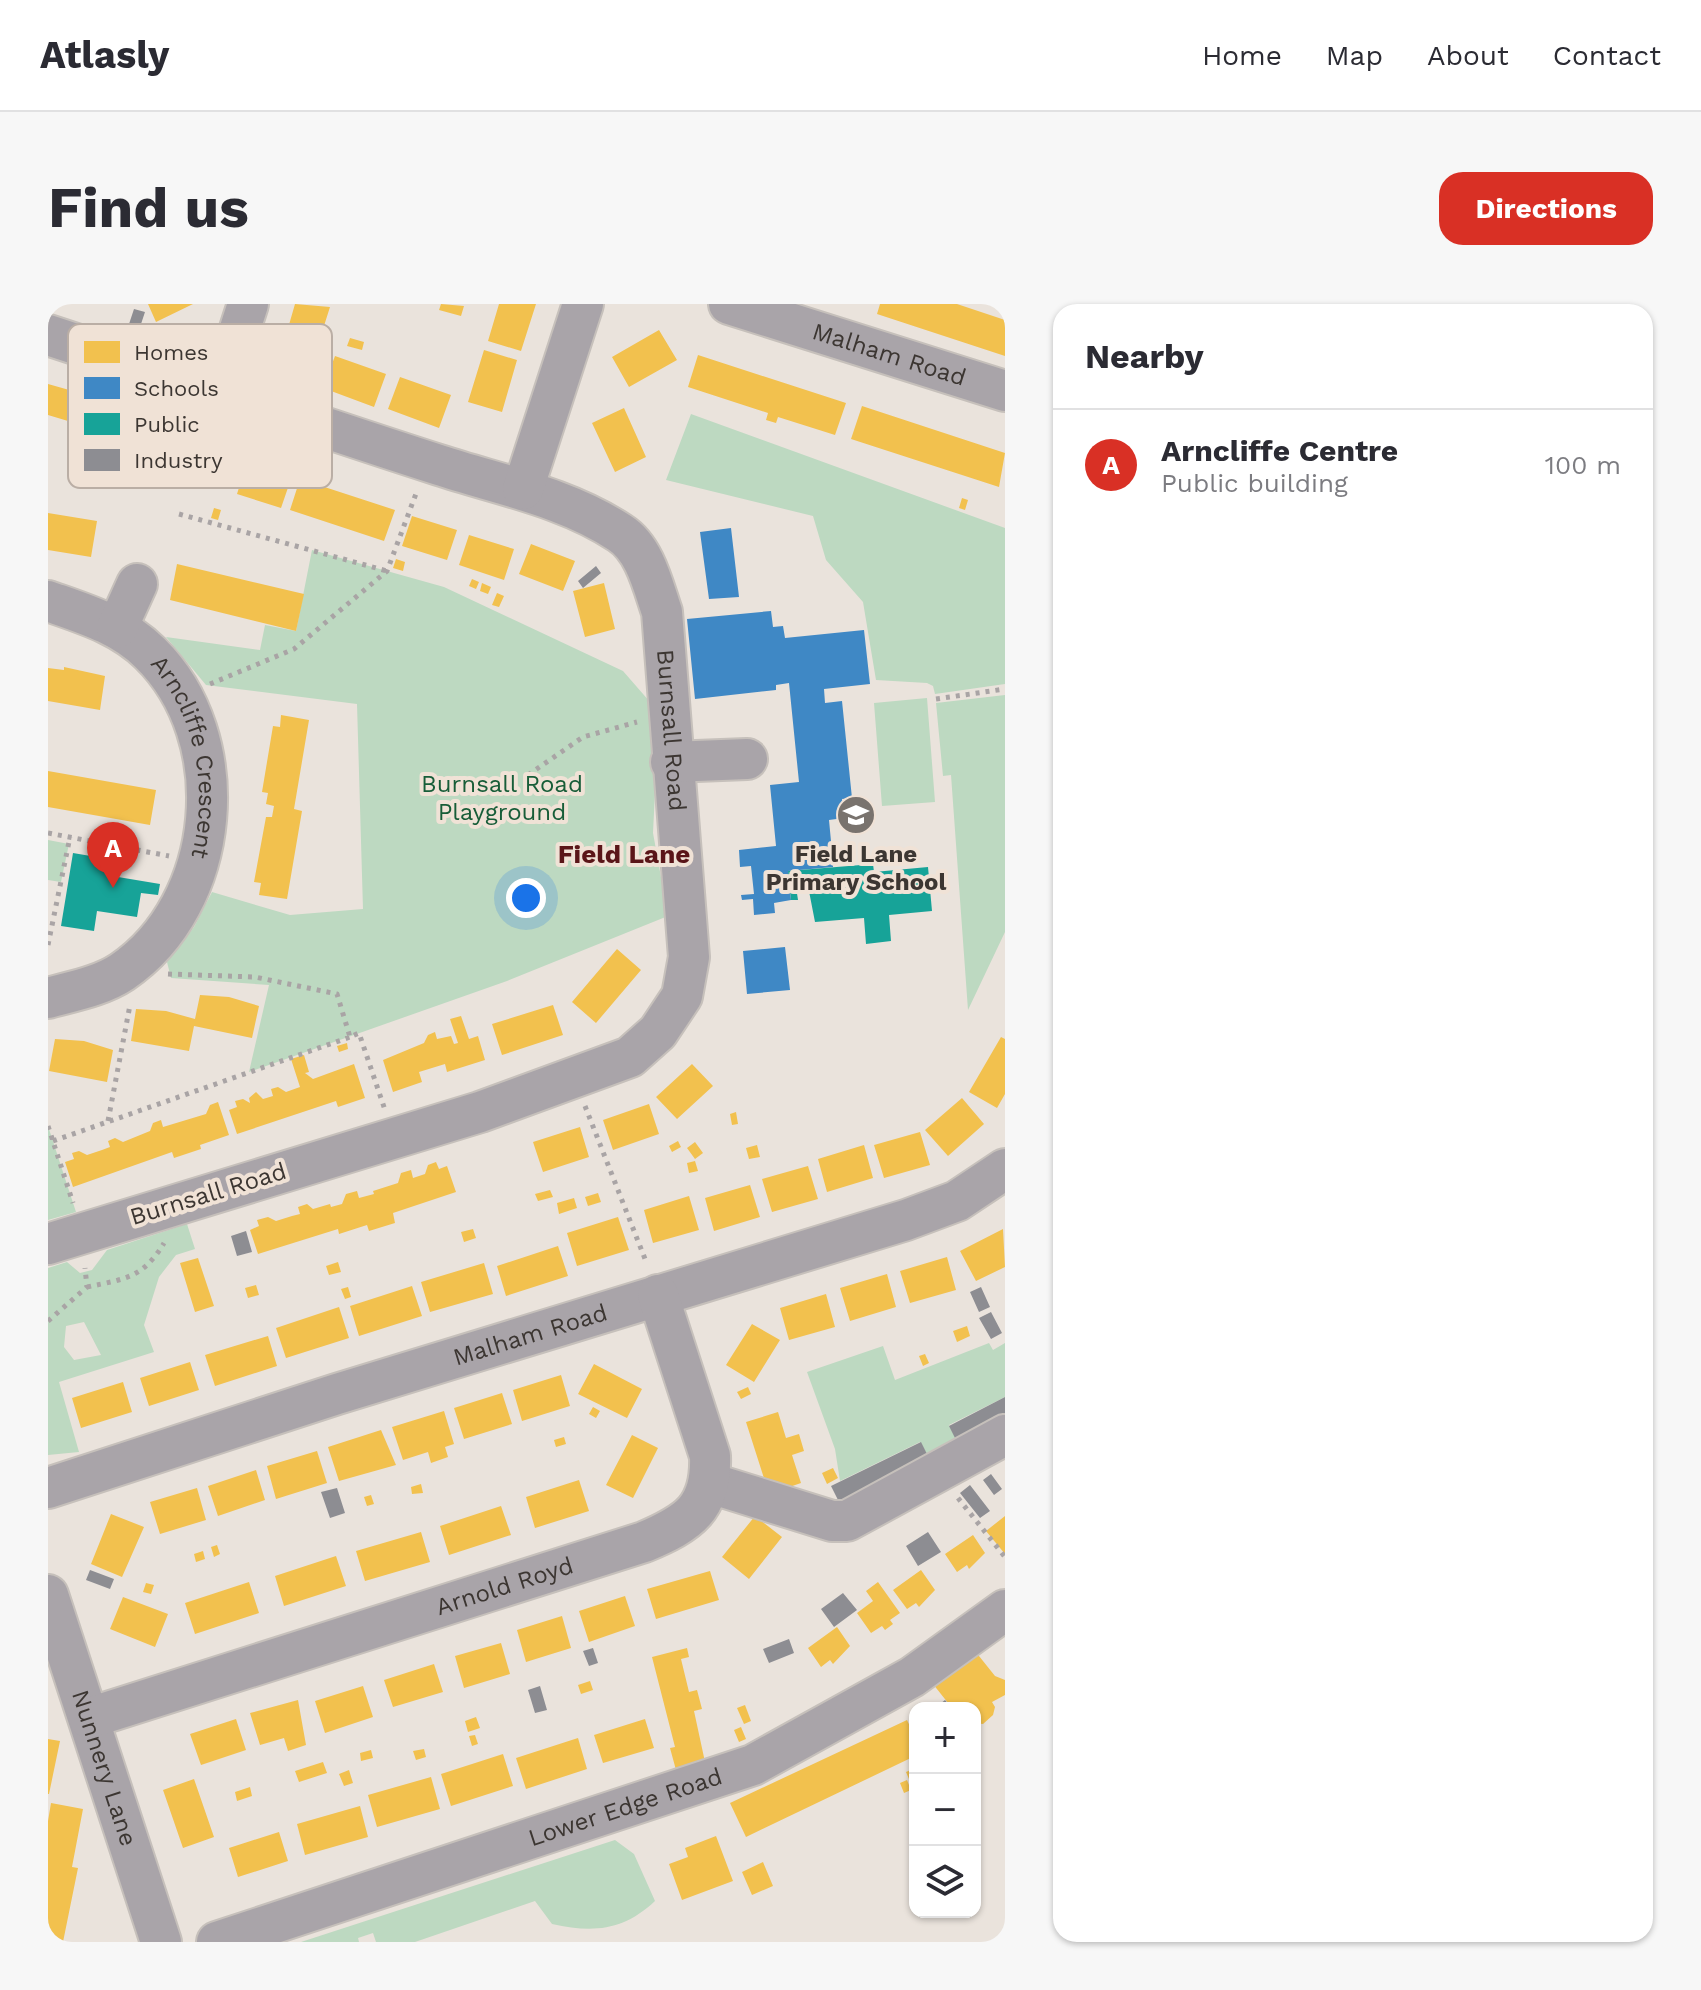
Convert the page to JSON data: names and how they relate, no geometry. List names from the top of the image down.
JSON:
{
  "streets": {
    "street": [
      "Malham Road",
      "Burnsall Road",
      "Arncliffe Crescent",
      "Arnold Royd",
      "Nunnery Lane",
      "Lower Edge Road"
    ]
  },
  "crossings": [
    ["Arnold Royd", "Nunnery Lane"]
  ],
  "districts": ["Field Lane"],
  "parks": ["Burnsall Road Playground"],
  "places": {
    "school or university": ["Field Lane Primary School"]
  },
  "legend": [
    "Homes",
    "Schools",
    "Public",
    "Industry"
  ],
  "page": {
    "header": "Atlasly",
    "nav": [
      "Home",
      "Map",
      "About",
      "Contact"
    ],
    "buttons": "Directions",
    "title": "Find us",
    "heading": "Nearby",
    "list": [
      {
        "mark": "A",
        "name": "Arncliffe Centre",
        "note": "Public building",
        "value": "100 m"
      }
    ],
    "pins": "A",
    "map_buttons": ["+", "−"]
  }
}
